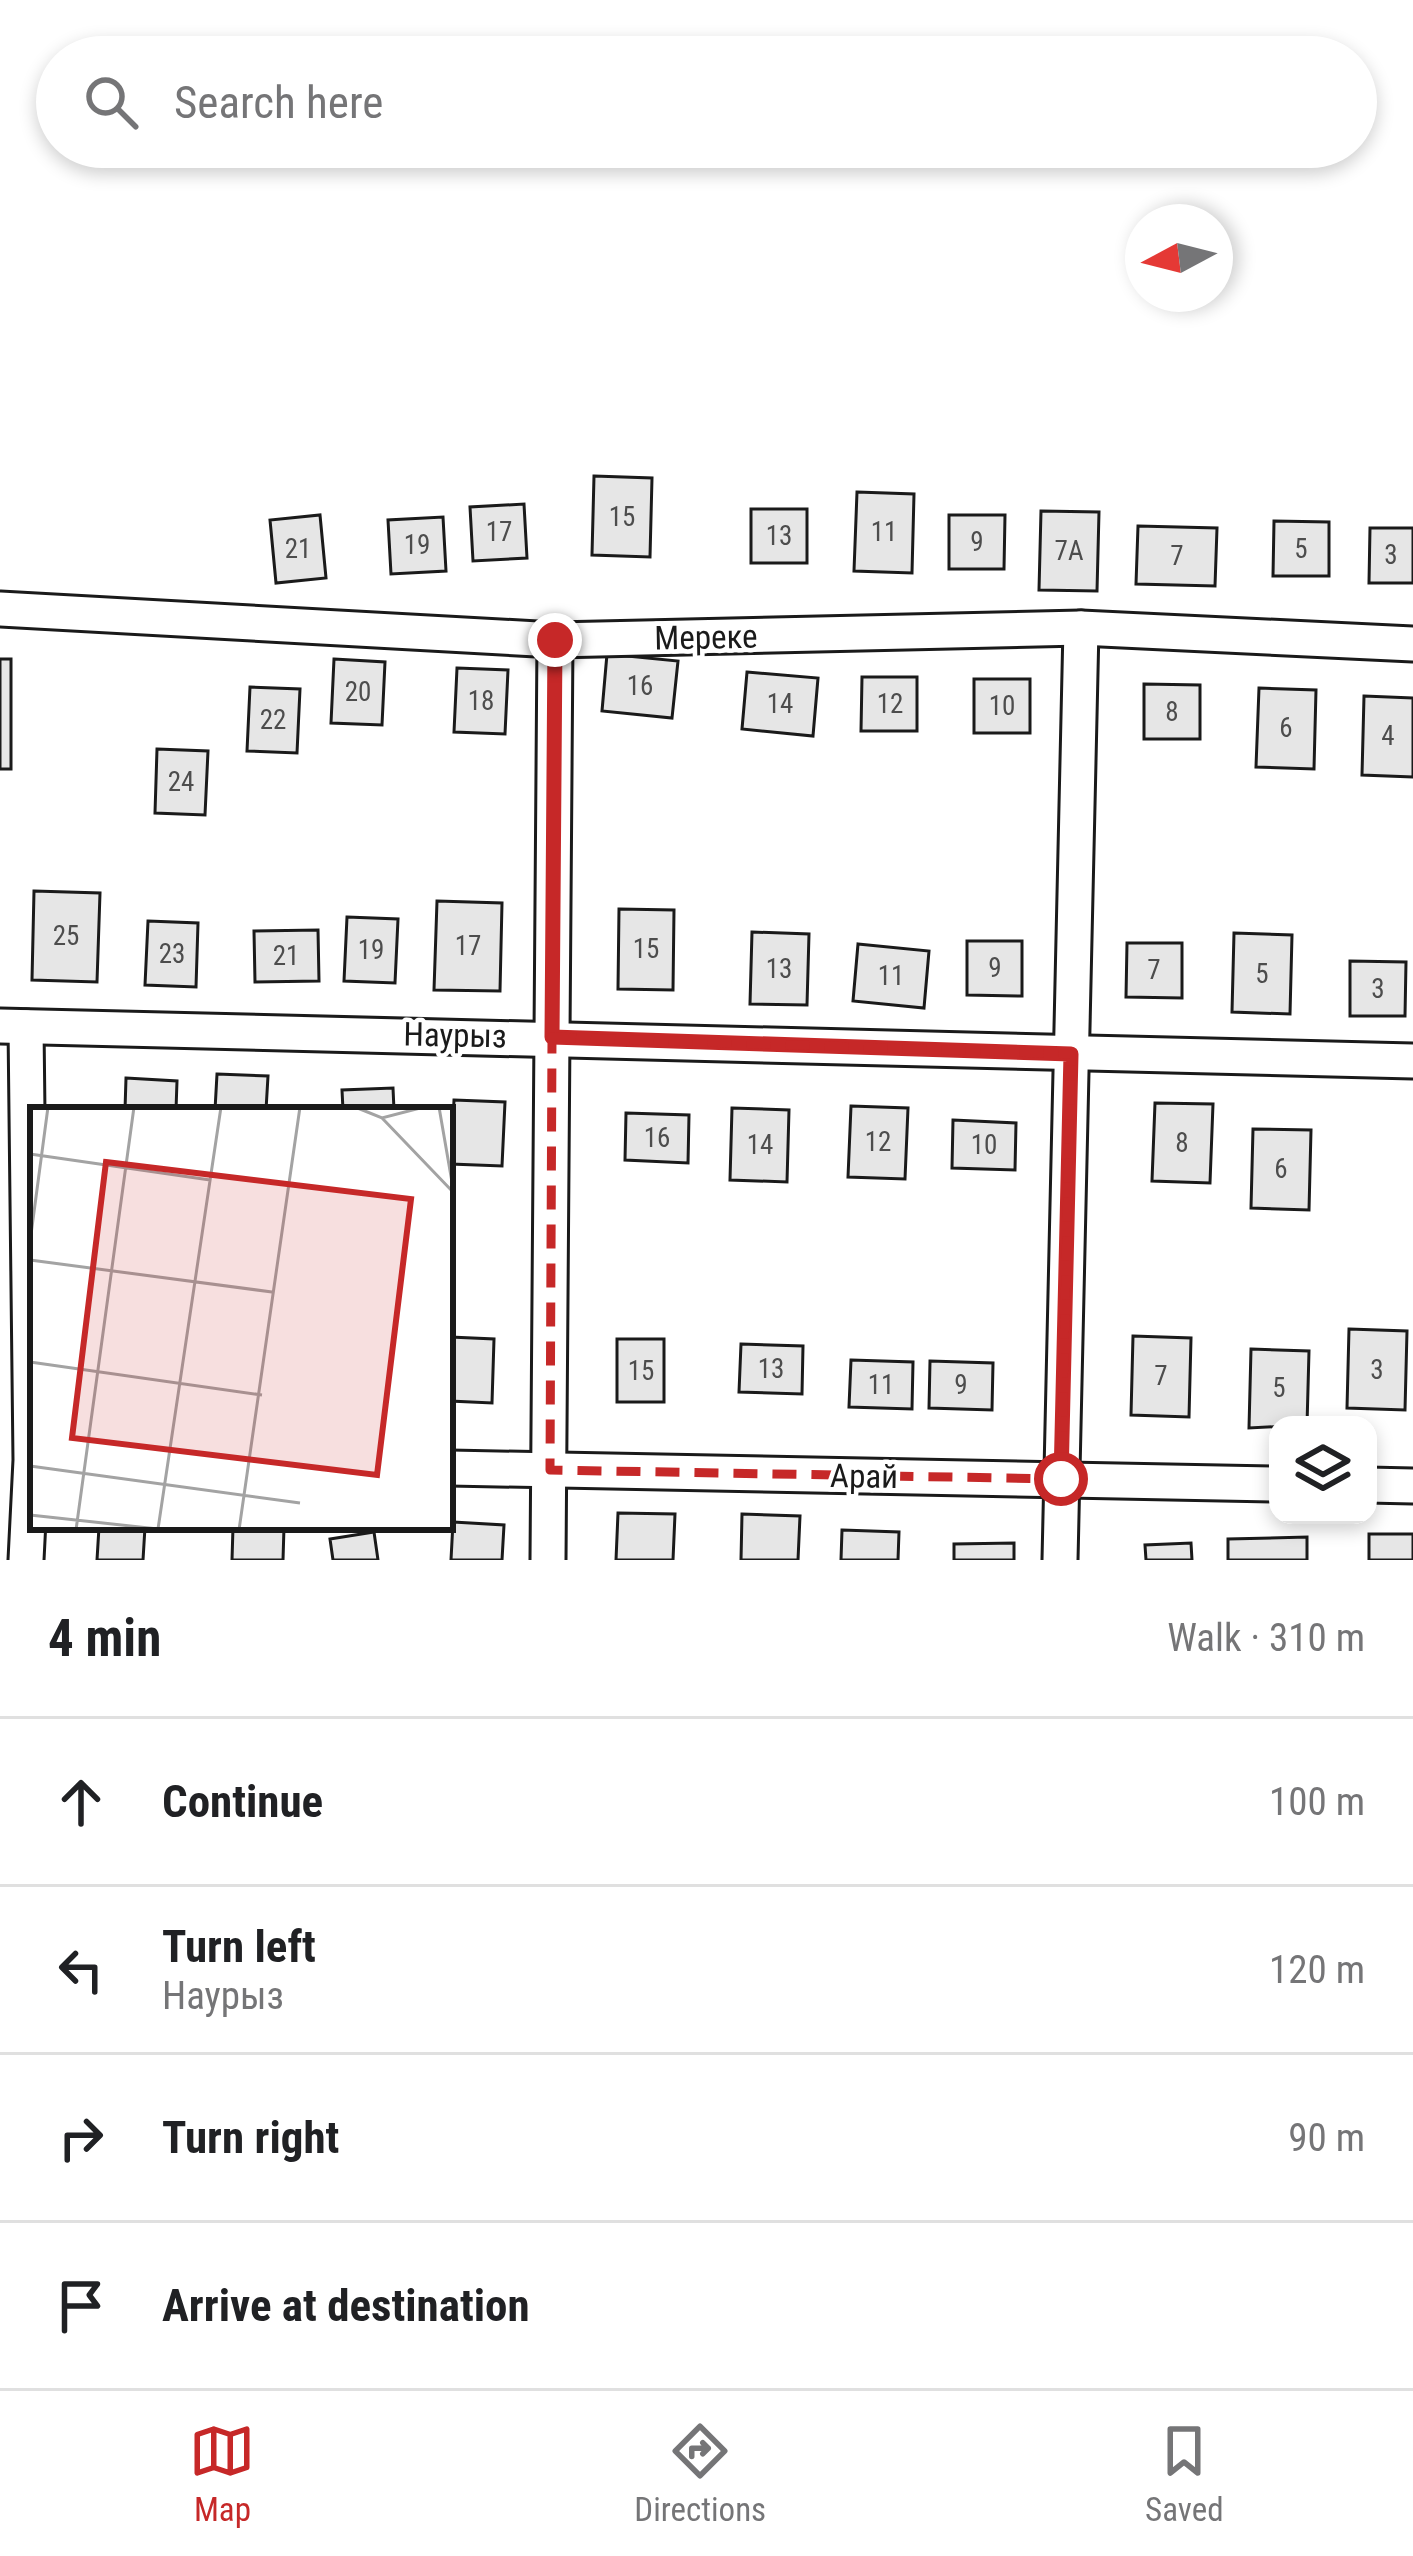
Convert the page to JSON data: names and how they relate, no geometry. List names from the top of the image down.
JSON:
{
  "streets": {
    "street": ["Мереке", "Наурыз", "Арай"]
  },
  "house_numbers": [
    "15",
    "17",
    "11",
    "13",
    "9",
    "19",
    "21",
    "5",
    "7А",
    "3",
    "7",
    "16",
    "20",
    "18",
    "14",
    "12",
    "10",
    "8",
    "22",
    "6",
    "4",
    "24",
    "25",
    "17",
    "15",
    "19",
    "23",
    "21",
    "9",
    "13",
    "7",
    "5",
    "11",
    "3",
    "16",
    "12",
    "8",
    "14",
    "10",
    "6",
    "13",
    "3",
    "15",
    "7",
    "11",
    "9",
    "5"
  ],
  "north": "left",
  "page": {
    "search": "Search here",
    "heading": ["4 min", "Walk · 310 m"],
    "list": [
      ["Continue", "100 m"],
      ["Turn left", "Наурыз", "120 m"],
      ["Turn right", "90 m"],
      "Arrive at destination"
    ],
    "nav": ["Map", "Directions", "Saved"]
  }
}
